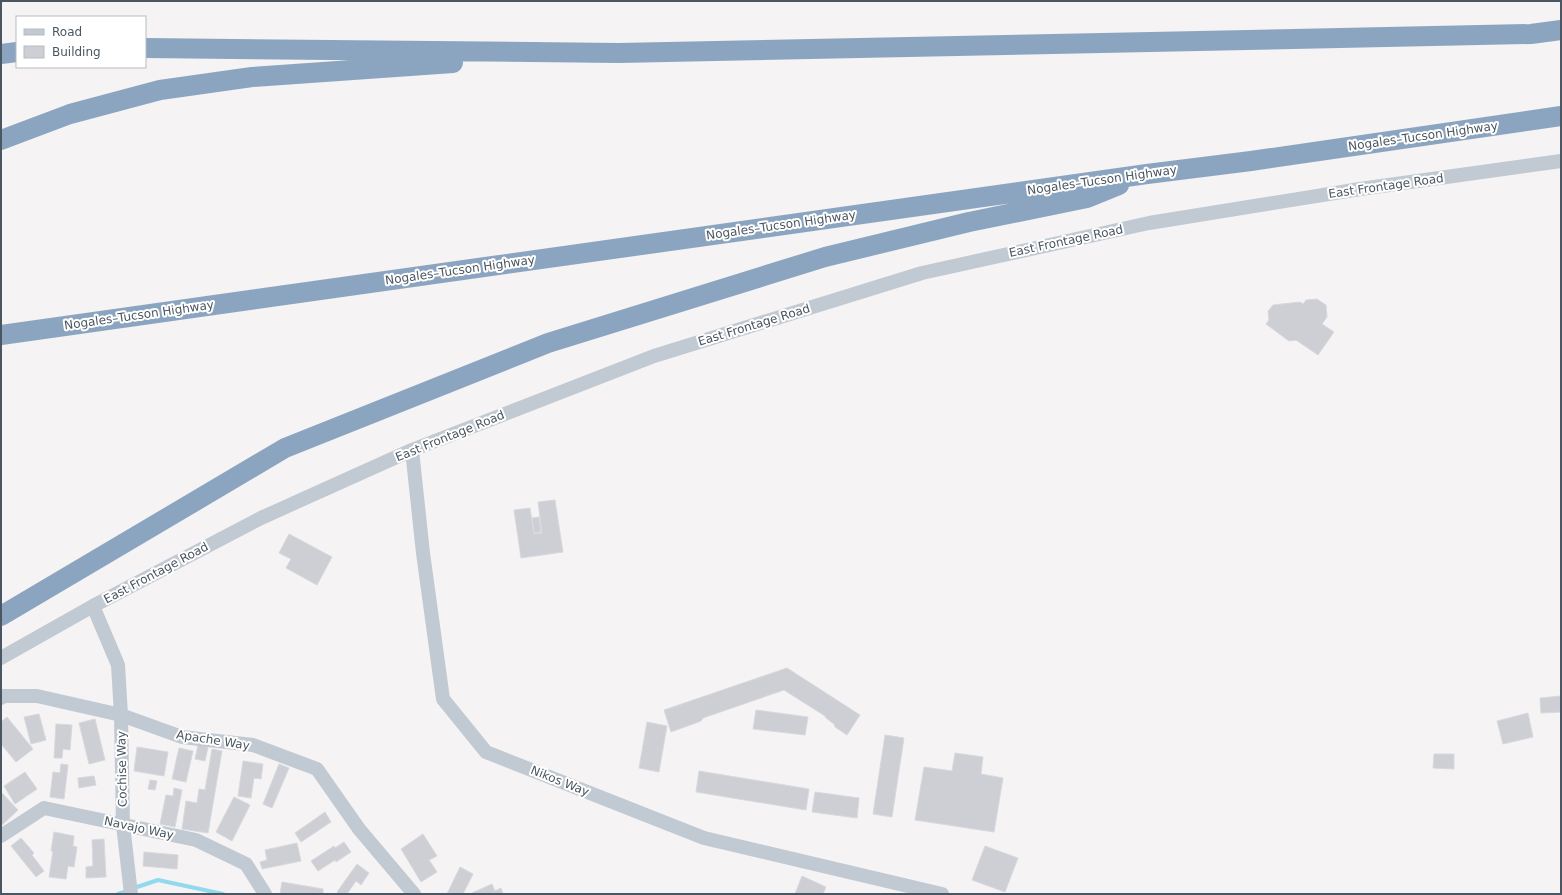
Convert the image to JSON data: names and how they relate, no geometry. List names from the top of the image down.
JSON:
{
  "streets": {
    "highway": ["Nogales–Tucson Highway"],
    "street": [
      "East Frontage Road",
      "Apache Way",
      "Cochise Way",
      "Nikos Way",
      "Navajo Way"
    ]
  },
  "crossings": [
    ["East Frontage Road", "Cochise Way"],
    ["East Frontage Road", "Nikos Way"],
    ["Apache Way", "Cochise Way"],
    ["Cochise Way", "Navajo Way"]
  ],
  "legend": ["Road", "Building"]
}
